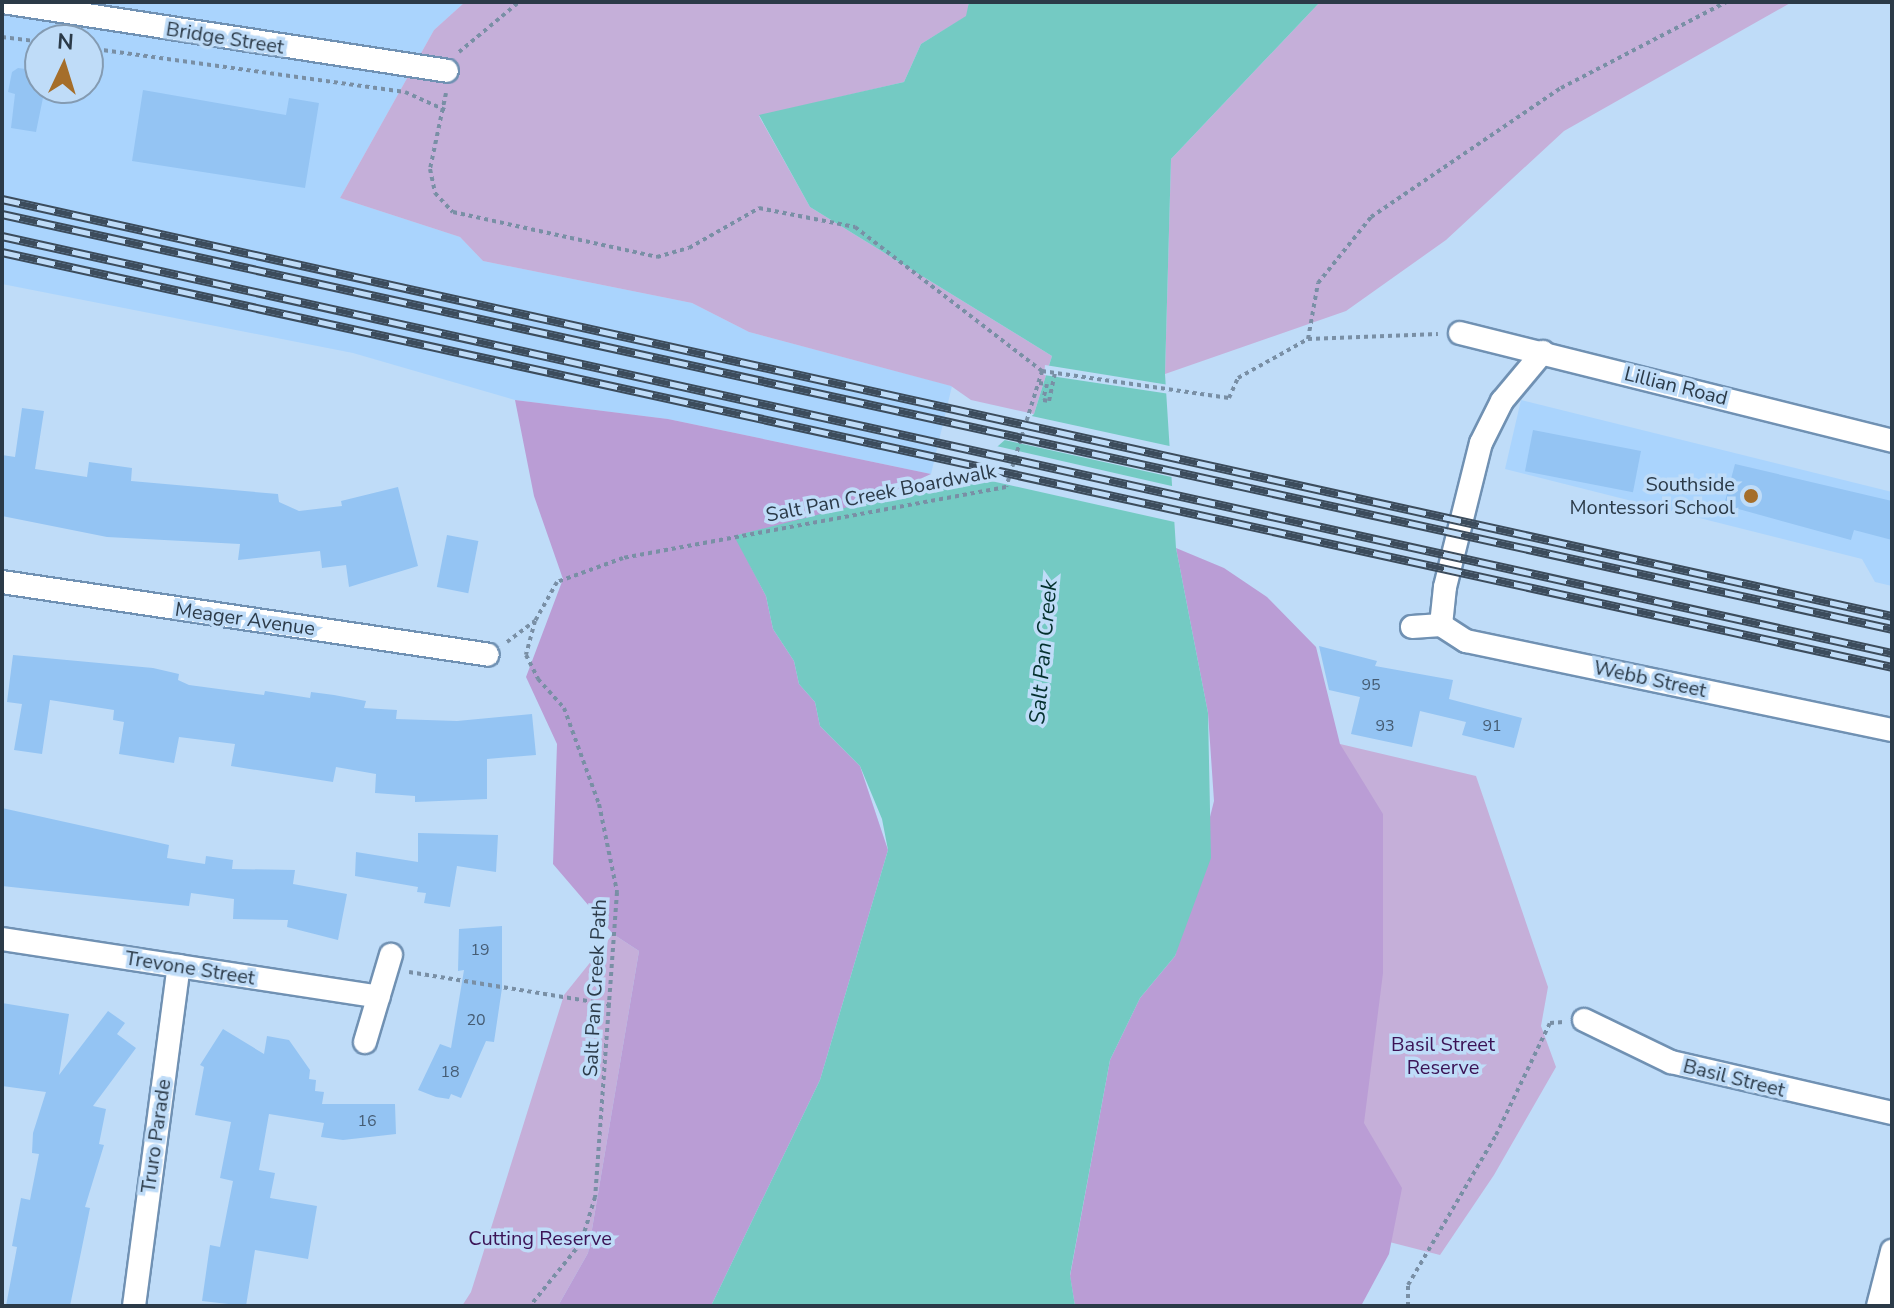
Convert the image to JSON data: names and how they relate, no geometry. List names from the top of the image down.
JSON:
{
  "streets": {
    "street": [
      "Bridge Street",
      "Lillian Road",
      "Meager Avenue",
      "Webb Street",
      "Trevone Street",
      "Basil Street",
      "Truro Parade"
    ],
    "path": ["Salt Pan Creek Boardwalk", "Salt Pan Creek Path"]
  },
  "crossings": [
    ["Salt Pan Creek Boardwalk", "Salt Pan Creek Path"],
    ["Trevone Street", "Truro Parade"]
  ],
  "water": ["Salt Pan Creek"],
  "parks": ["Basil Street Reserve", "Cutting Reserve"],
  "places": ["Southside Montessori School"],
  "house_numbers": [
    "95",
    "93",
    "91",
    "19",
    "20",
    "18",
    "16"
  ],
  "north": "top"
}
